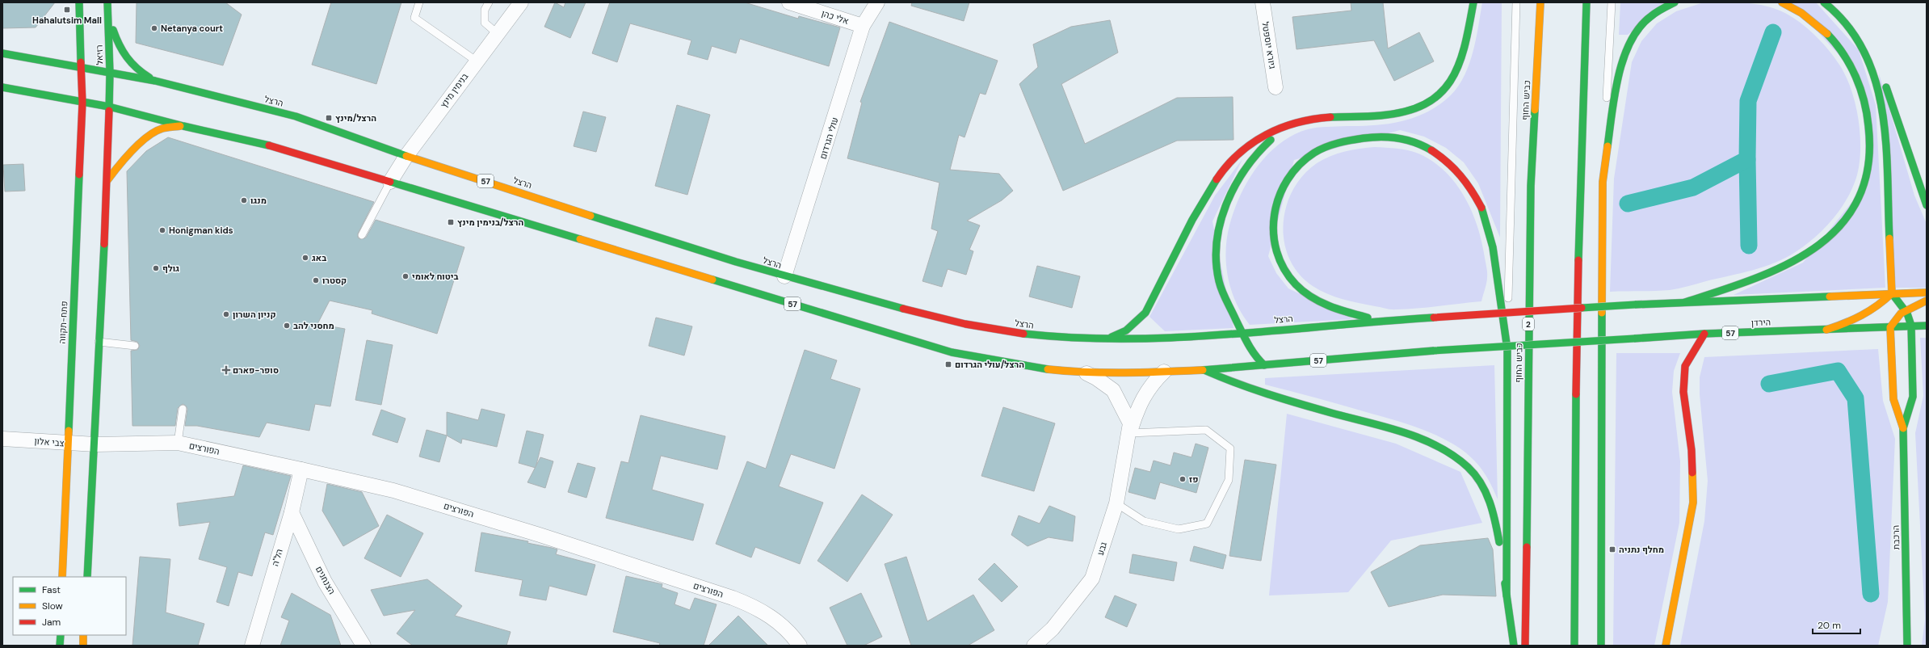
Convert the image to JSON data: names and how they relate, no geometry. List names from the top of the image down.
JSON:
{
  "streets": {
    "main road": [
      "רזיאל",
      "כביש החוף",
      "הרצל",
      "57",
      "פתח-תקווה",
      "הירדן",
      "2",
      "הרכבת"
    ],
    "street": [
      "אלי כהן",
      "גיורא יוספטל",
      "בנימין מינץ",
      "עולי הגרדום",
      "צבי אלון",
      "הפורצים",
      "גבע",
      "הל\"ה",
      "הצנחנים"
    ]
  },
  "crossings": [
    ["אלי כהן", "עולי הגרדום"],
    ["רזיאל", "הרצל"],
    ["רזיאל", "פתח-תקווה"],
    ["בנימין מינץ", "הרצל"],
    ["בנימין מינץ", "57"],
    ["הרצל", "עולי הגרדום"],
    ["הרצל", "57"],
    ["הרצל", "פתח-תקווה"],
    ["57", "הירדן"],
    ["57", "הרכבת"],
    ["57", "גבע"],
    ["פתח-תקווה", "צבי אלון"],
    ["הירדן", "הרכבת"],
    ["צבי אלון", "הפורצים"],
    ["הפורצים", "הל\"ה"],
    ["הל\"ה", "הצנחנים"]
  ],
  "places": {
    "transit": [
      "Hahalutsim Mall",
      "הרצל/מינץ",
      "הרצל/בנימין מינץ",
      "הרצל/עולי הגרדום",
      "מחלף נתניה"
    ],
    "other": [
      "Netanya court",
      "מנגו",
      "Honigman kids",
      "באג",
      "גולף",
      "ביטוח לאומי",
      "קסטרו",
      "קניון השרון",
      "מחסני להב",
      "פז"
    ],
    "health": ["סופר-פארם"]
  },
  "legend": ["Fast", "Slow", "Jam"],
  "scale_bar": "20 m"
}
